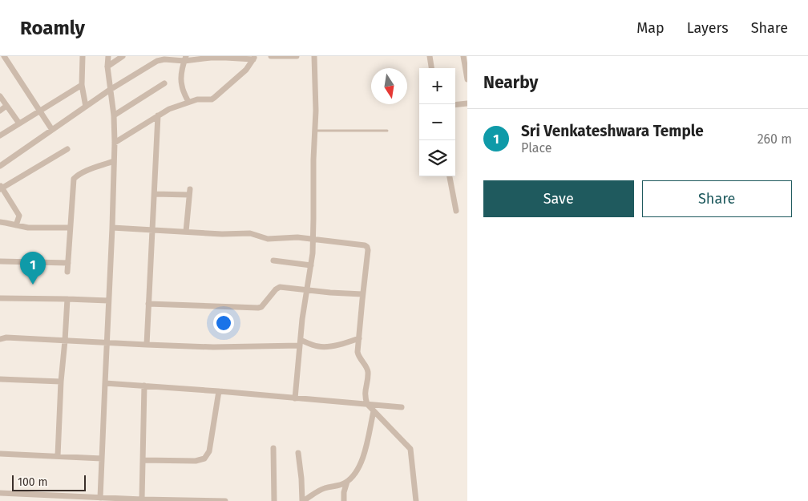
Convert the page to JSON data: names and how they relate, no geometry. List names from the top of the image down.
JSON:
{
  "scale_bar": "100 m",
  "north": "bottom",
  "page": {
    "header": "Roamly",
    "nav": ["Map", "Layers", "Share"],
    "heading": "Nearby",
    "map_buttons": ["+", "−"],
    "list": [
      {
        "mark": "1",
        "name": "Sri Venkateshwara Temple",
        "note": "Place",
        "value": "260 m"
      }
    ],
    "buttons": ["Save", "Share"],
    "pins": "1",
    "scale": "100 m"
  }
}
